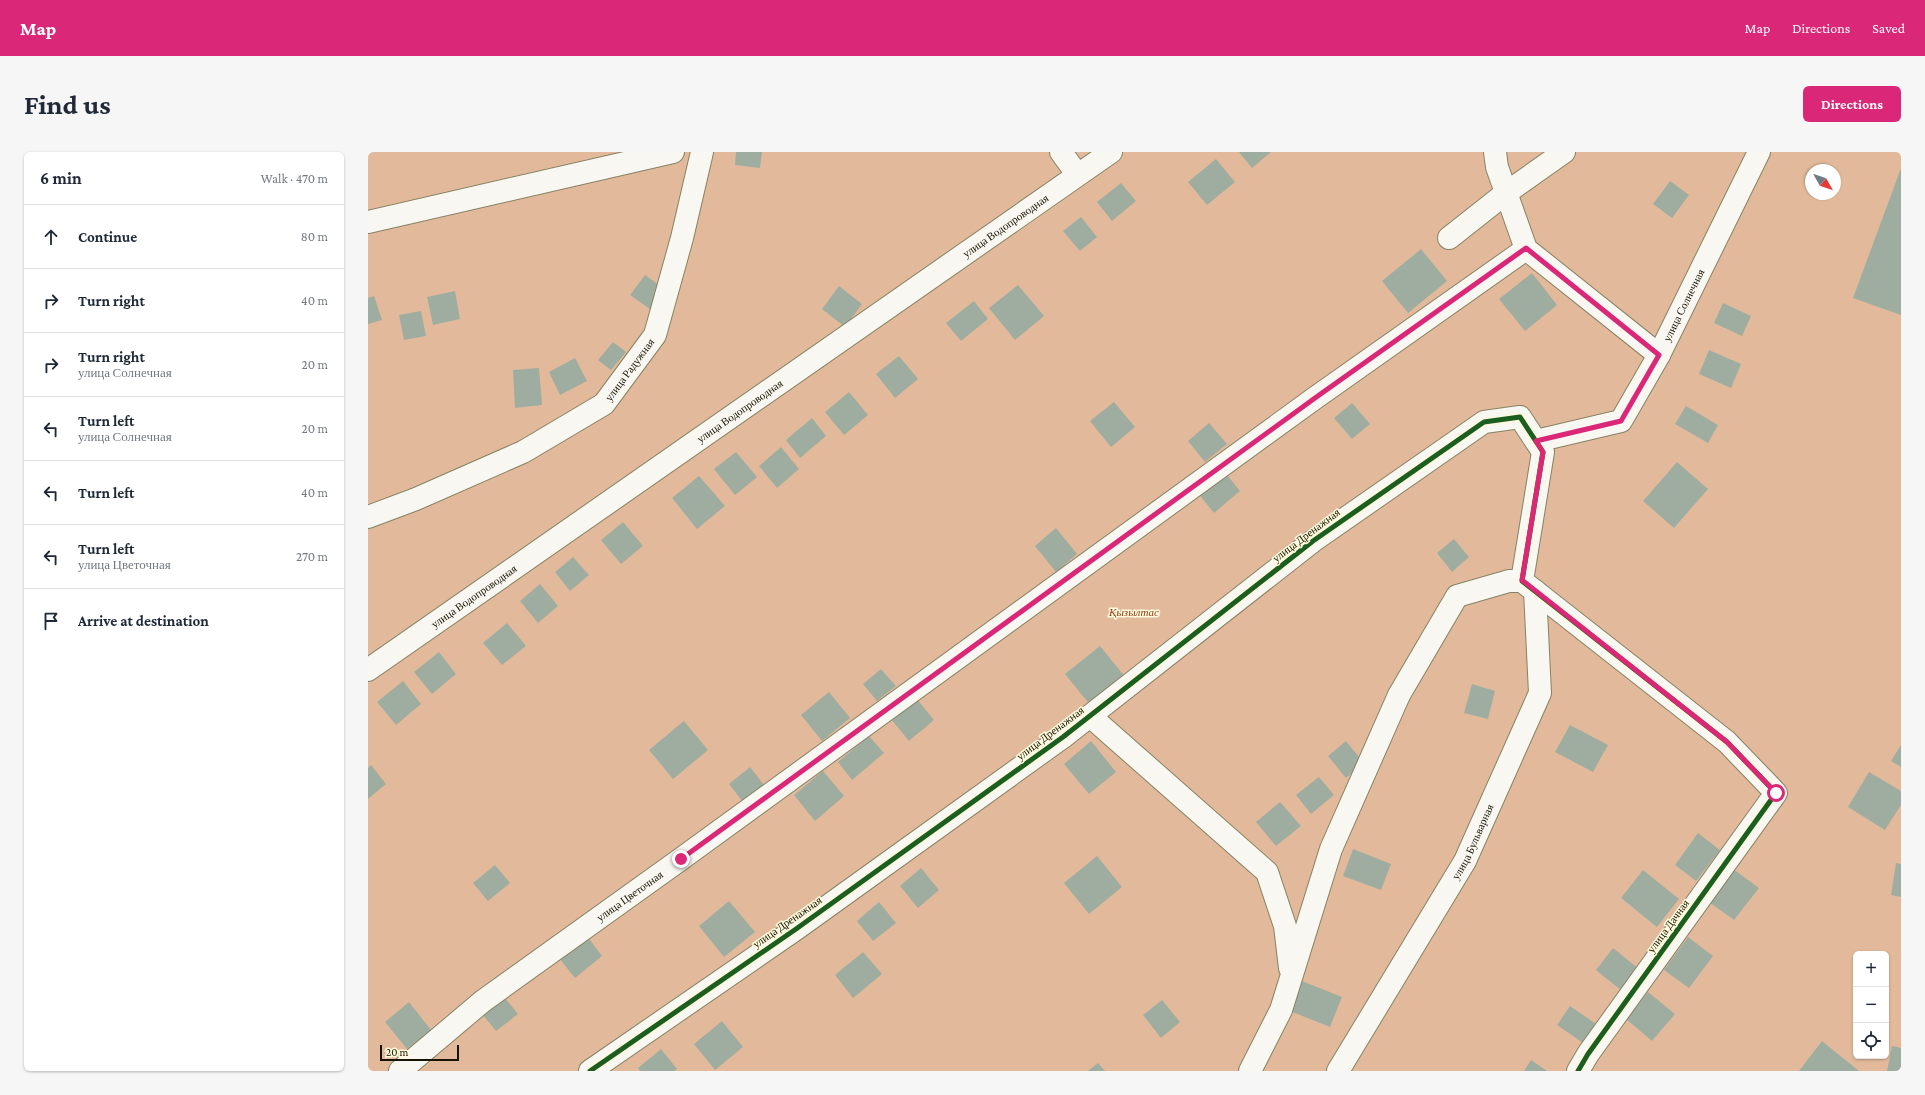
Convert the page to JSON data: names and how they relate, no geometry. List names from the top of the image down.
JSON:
{
  "streets": {
    "street": [
      "улица Водопроводная",
      "улица Солнечная",
      "улица Радужная",
      "улица Дренажная",
      "улица Бульварная",
      "улица Цветочная",
      "улица Дачная"
    ]
  },
  "crossings": [
    ["улица Солнечная", "улица Бульварная"],
    ["улица Дренажная", "улица Бульварная"],
    ["улица Бульварная", "улица Дачная"]
  ],
  "parks": ["Қызылтас"],
  "scale_bar": "20 m",
  "north": "bottom right",
  "page": {
    "header": "Map",
    "nav": ["Map", "Directions", "Saved"],
    "buttons": "Directions",
    "title": "Find us",
    "heading": ["6 min", "Walk · 470 m"],
    "list": [
      ["Continue", "80 m"],
      ["Turn right", "40 m"],
      ["Turn right", "улица Солнечная", "20 m"],
      ["Turn left", "улица Солнечная", "20 m"],
      ["Turn left", "40 m"],
      ["Turn left", "улица Цветочная", "270 m"],
      "Arrive at destination"
    ],
    "map_buttons": ["+", "−"],
    "scale": "20 m"
  }
}
